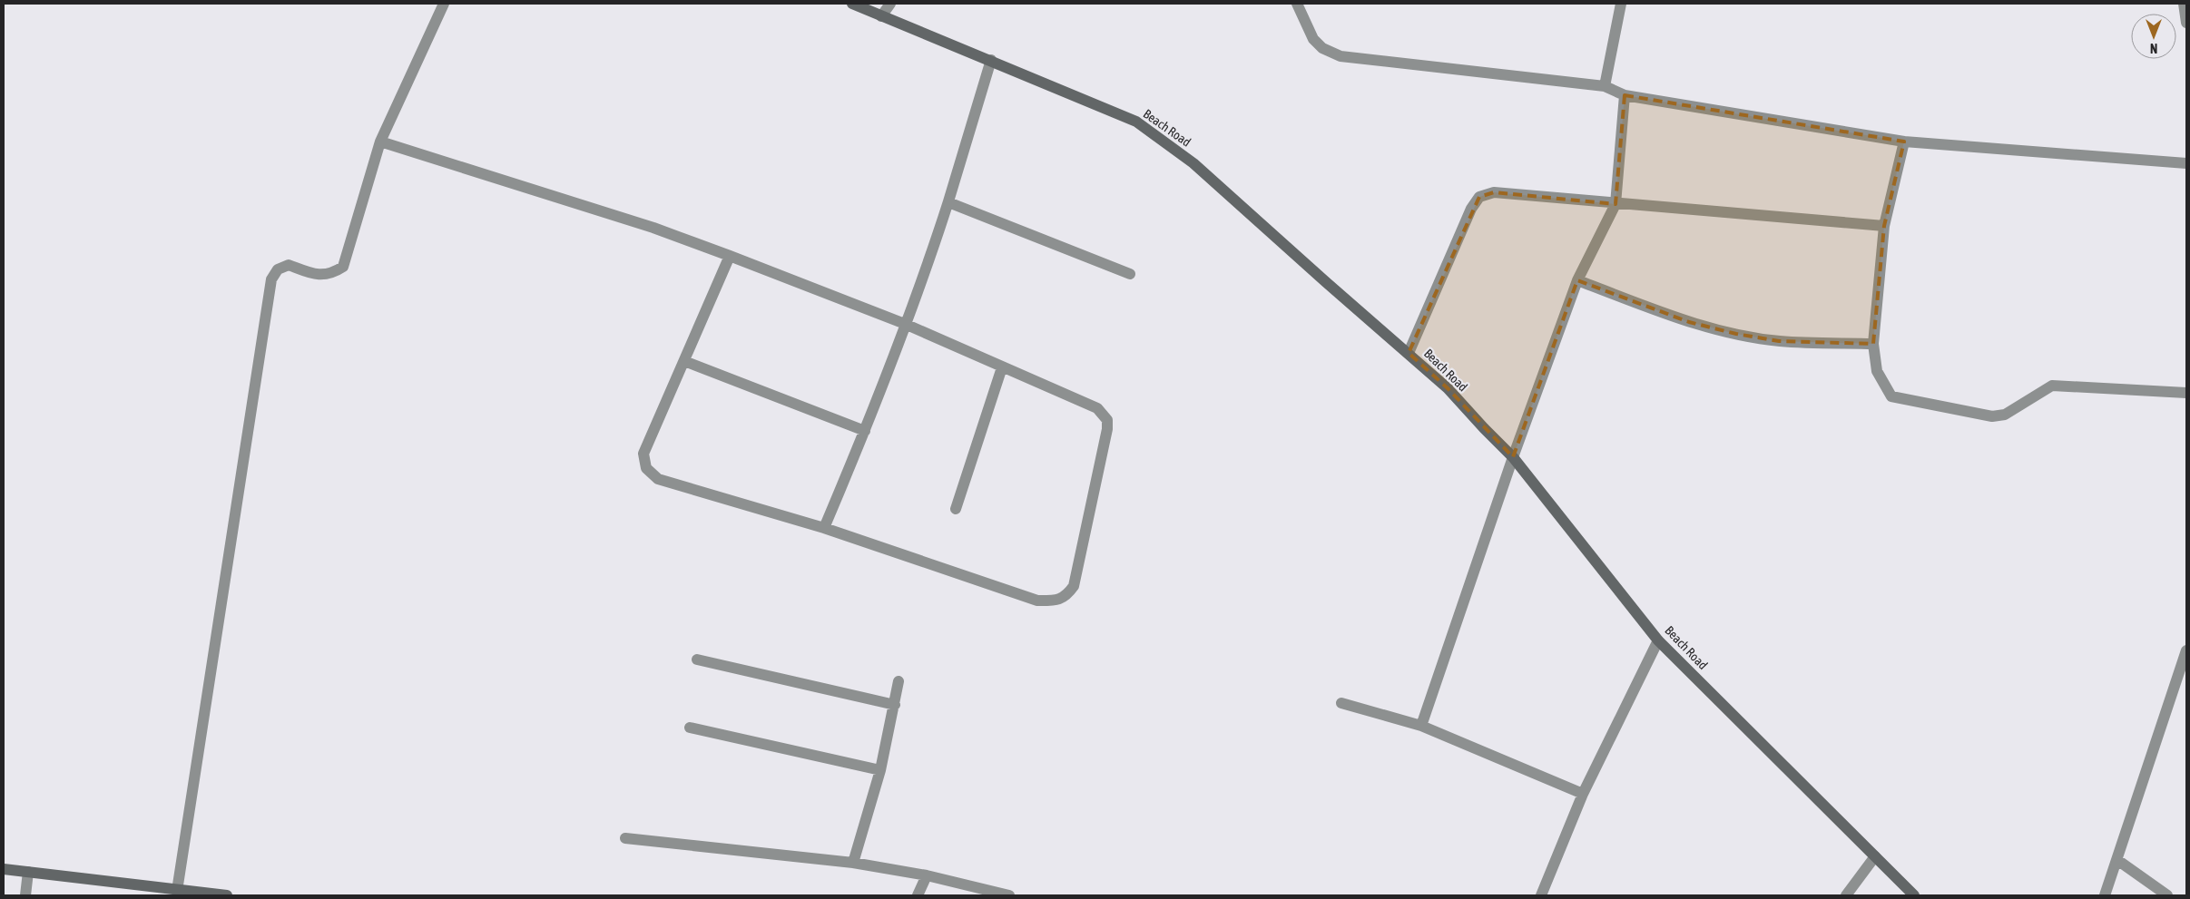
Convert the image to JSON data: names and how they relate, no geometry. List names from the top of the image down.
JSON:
{
  "streets": {
    "main road": ["Beach Road"]
  },
  "north": "bottom"
}
